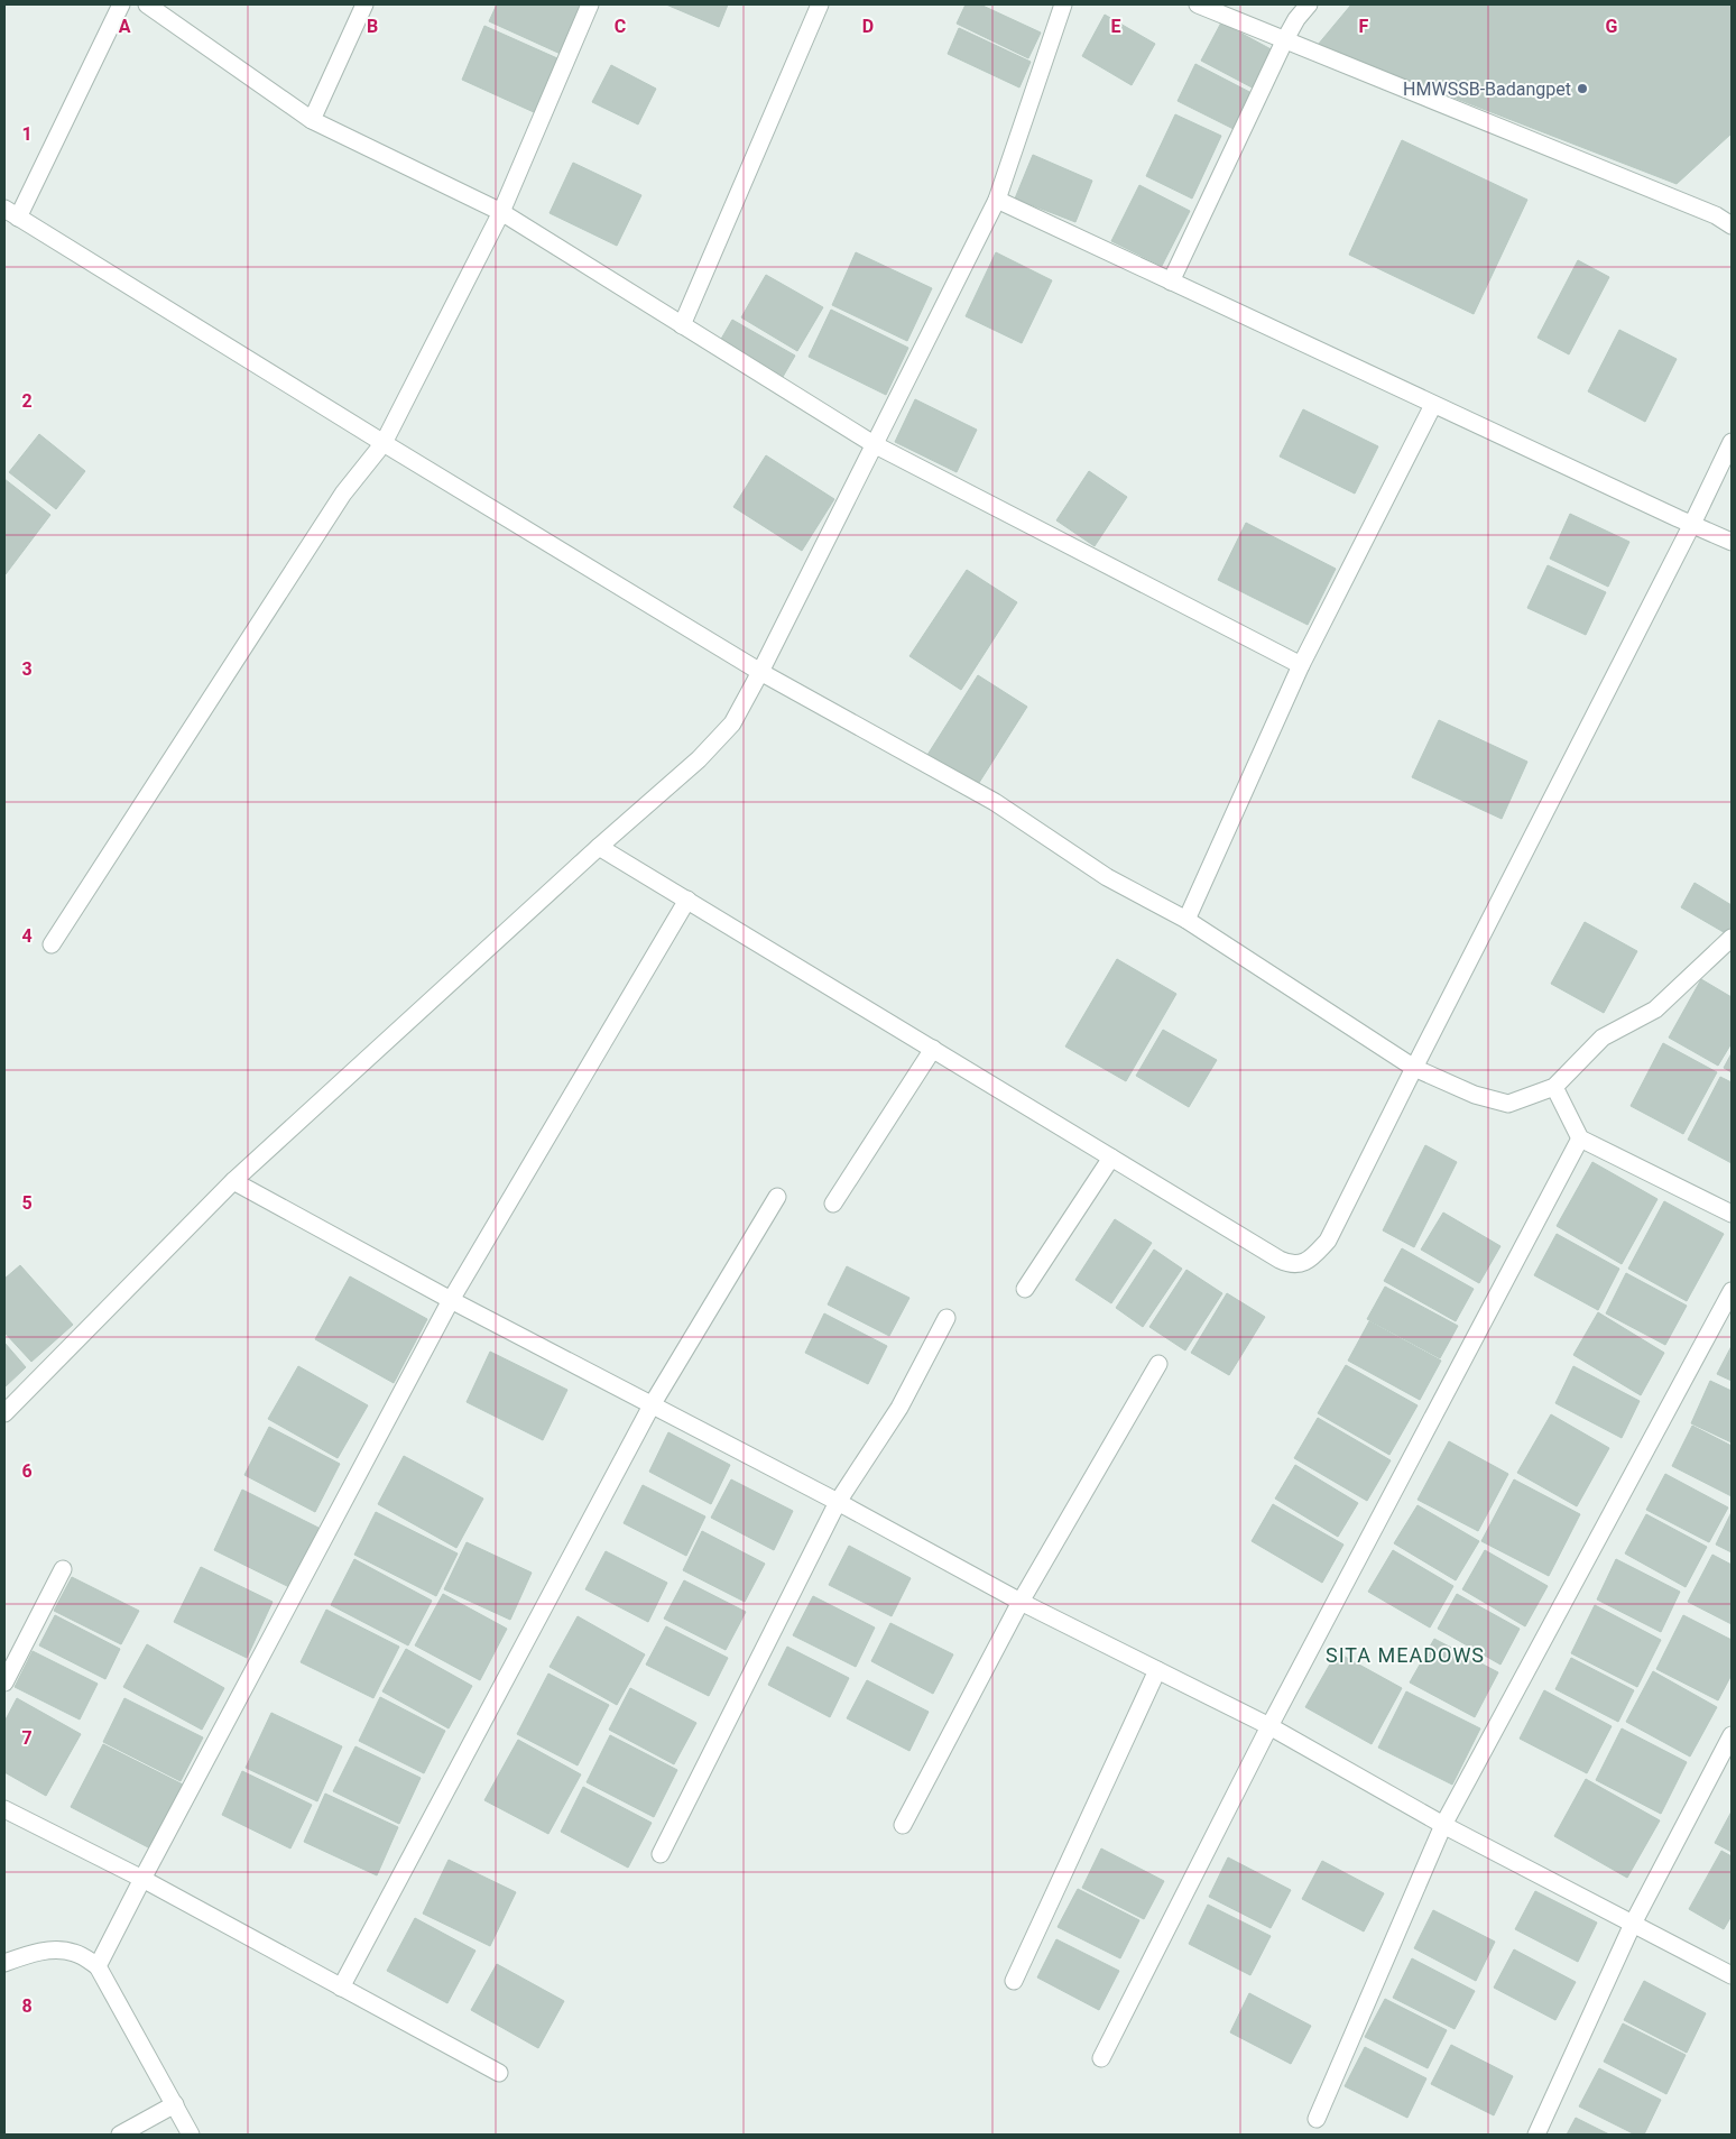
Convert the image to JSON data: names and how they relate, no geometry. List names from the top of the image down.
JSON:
{
  "districts": ["SITA MEADOWS"],
  "places": ["HMWSSB-Badangpet"],
  "grid": {
    "columns": [
      "A",
      "B",
      "C",
      "D",
      "E",
      "F",
      "G"
    ],
    "rows": [
      "1",
      "2",
      "3",
      "4",
      "5",
      "6",
      "7",
      "8"
    ]
  }
}
